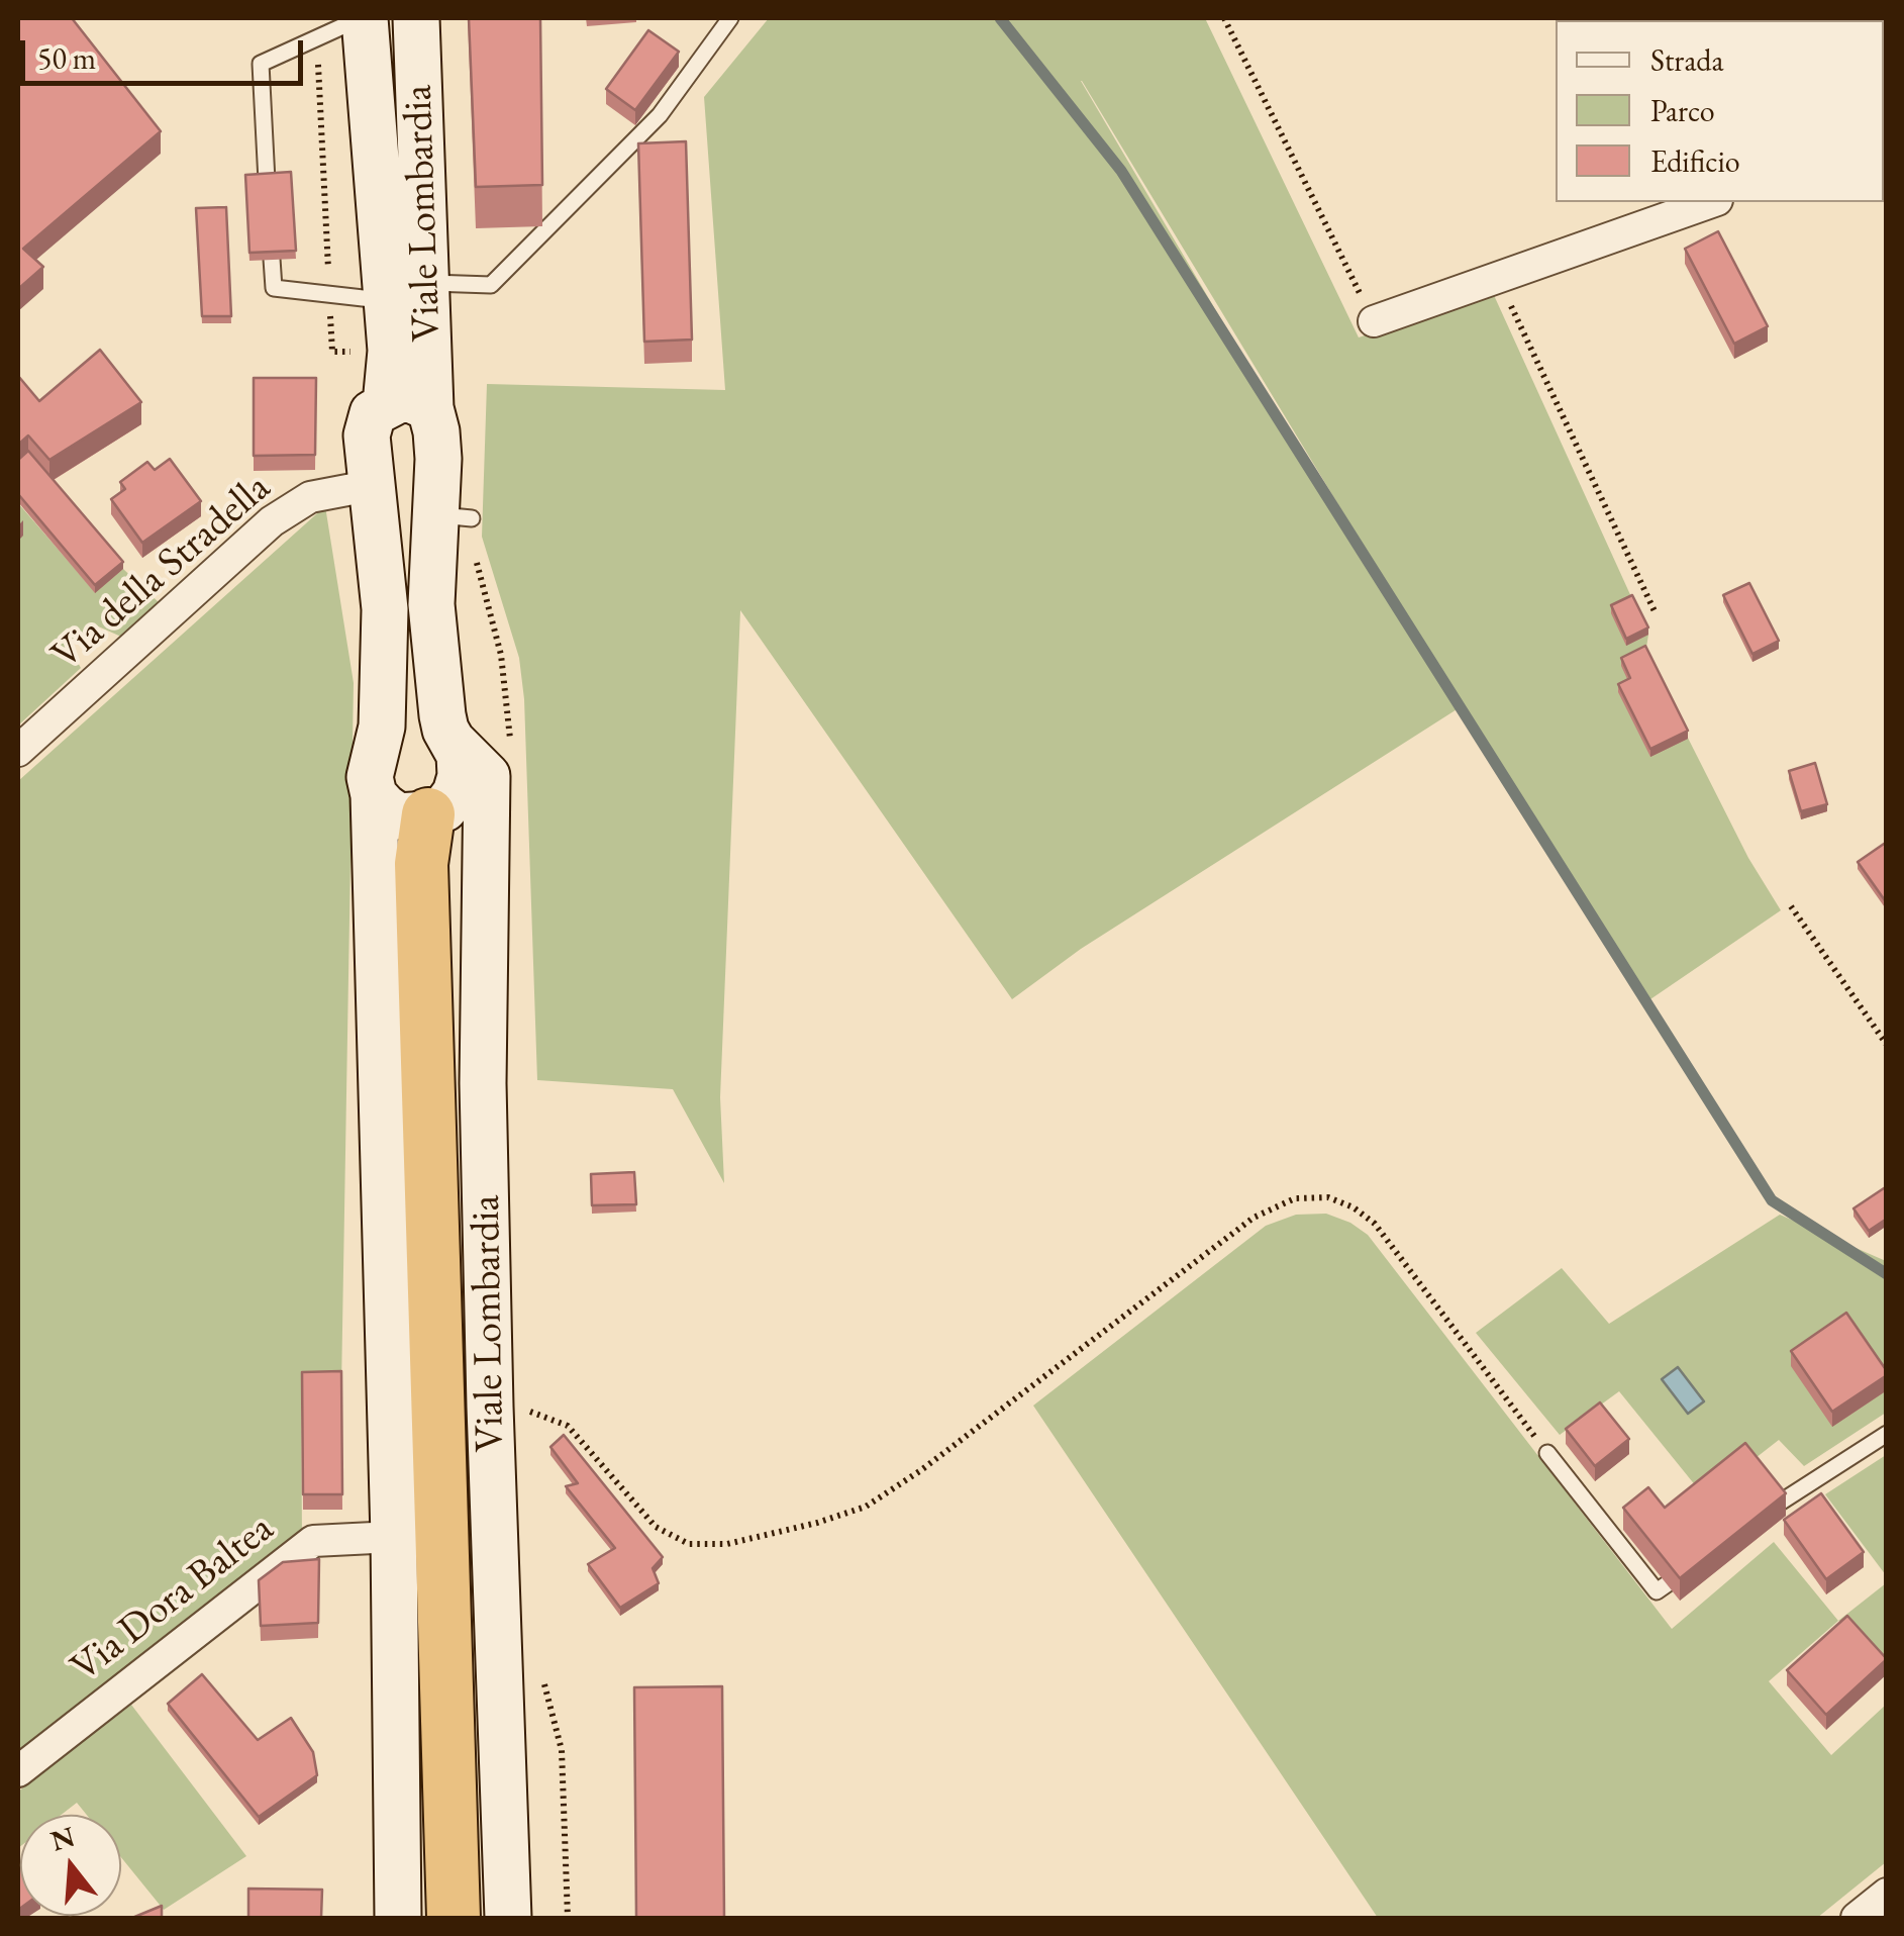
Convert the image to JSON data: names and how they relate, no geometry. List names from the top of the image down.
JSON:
{
  "streets": {
    "main road": ["Viale Lombardia"],
    "street": ["Via della Stradella", "Via Dora Baltea"]
  },
  "crossings": [
    ["Viale Lombardia", "Via della Stradella"],
    ["Viale Lombardia", "Via Dora Baltea"]
  ],
  "legend": ["Strada", "Parco", "Edificio"],
  "scale_bar": "50 m",
  "north": "top"
}
